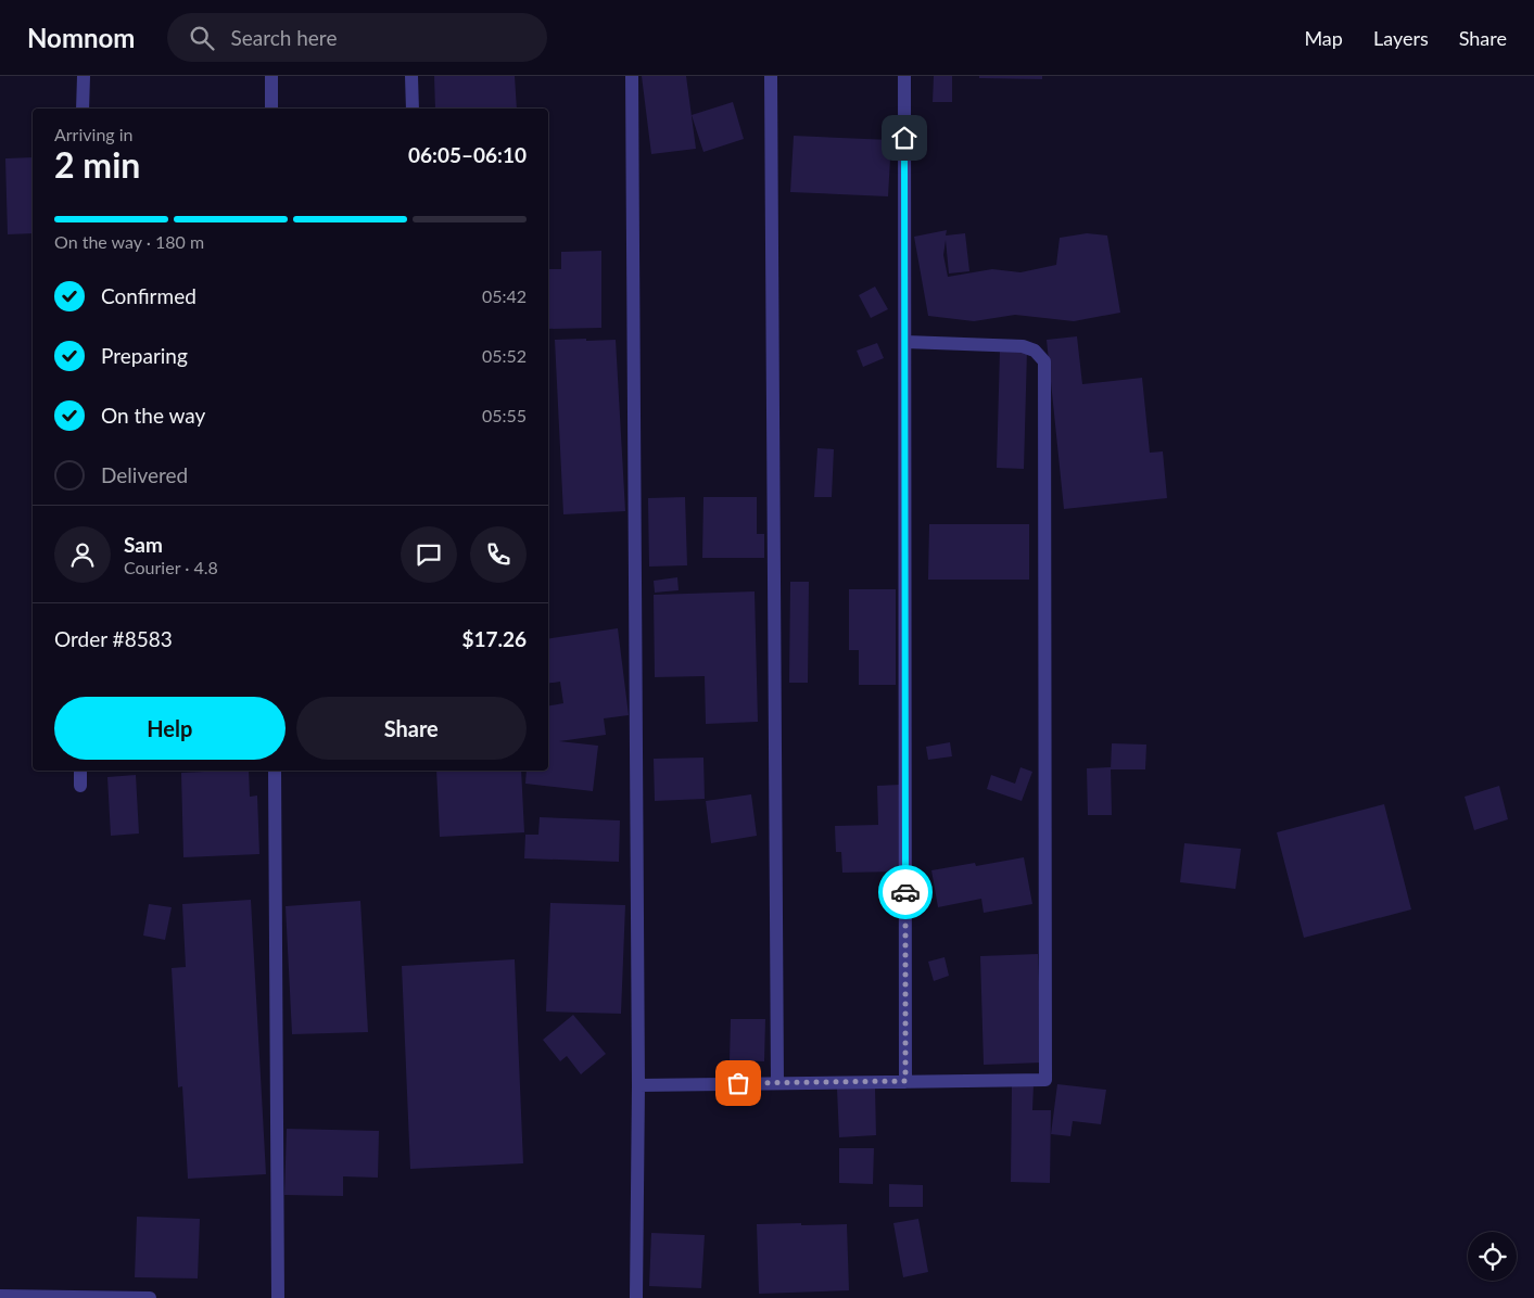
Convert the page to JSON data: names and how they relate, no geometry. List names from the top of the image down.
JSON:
{
  "page": {
    "header": "Nomnom",
    "search": "Search here",
    "nav": ["Map", "Layers", "Share"],
    "heading": ["2 min", "Arriving in", "06:05–06:10"],
    "panel": [
      "Sam",
      "Courier · 4.8",
      "Order #8583",
      "$17.26"
    ],
    "bar": "On the way · 180 m",
    "list": [
      ["Confirmed", "05:42"],
      ["Preparing", "05:52"],
      ["On the way", "05:55"],
      "Delivered"
    ],
    "buttons": ["Help", "Share"]
  }
}
